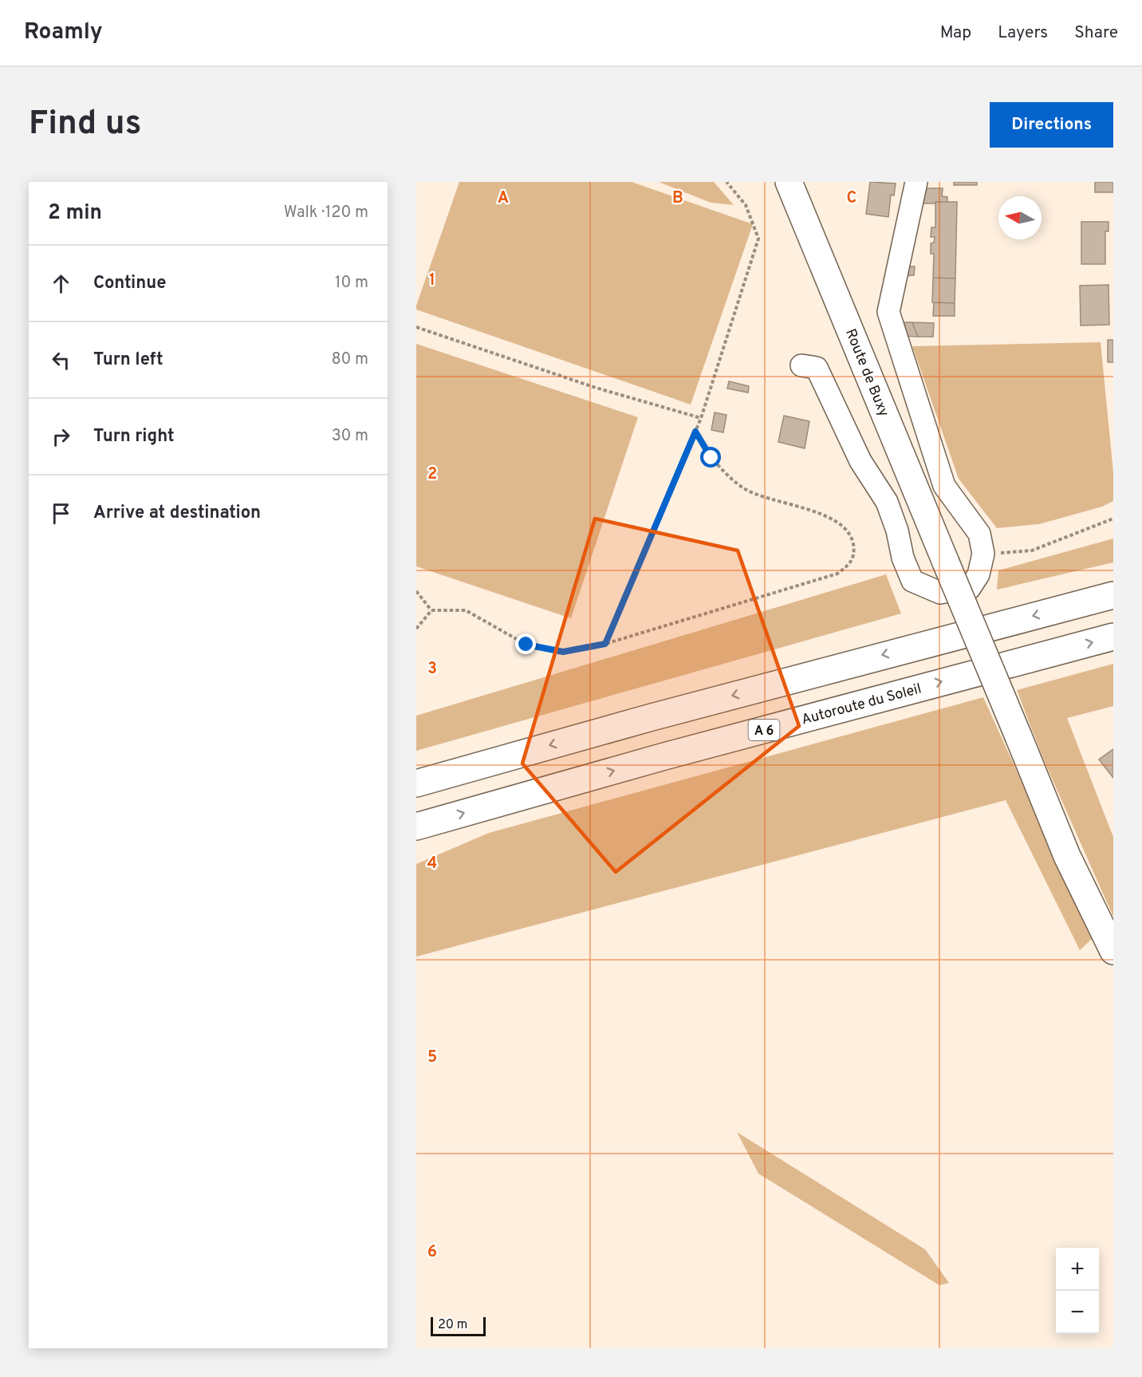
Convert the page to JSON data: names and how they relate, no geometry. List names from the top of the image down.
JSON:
{
  "streets": {
    "main road": ["Route de Buxy", "Autoroute du Soleil", "A 6"]
  },
  "scale_bar": "20 m",
  "north": "left",
  "page": {
    "header": "Roamly",
    "nav": ["Map", "Layers", "Share"],
    "buttons": "Directions",
    "title": "Find us",
    "heading": ["2 min", "Walk · 120 m"],
    "list": [
      ["Continue", "10 m"],
      ["Turn left", "80 m"],
      ["Turn right", "30 m"],
      "Arrive at destination"
    ],
    "map_buttons": ["+", "−"],
    "scale": "20 m"
  },
  "grid": {
    "columns": ["A", "B", "C"],
    "rows": [
      "1",
      "2",
      "3",
      "4",
      "5",
      "6"
    ]
  }
}
